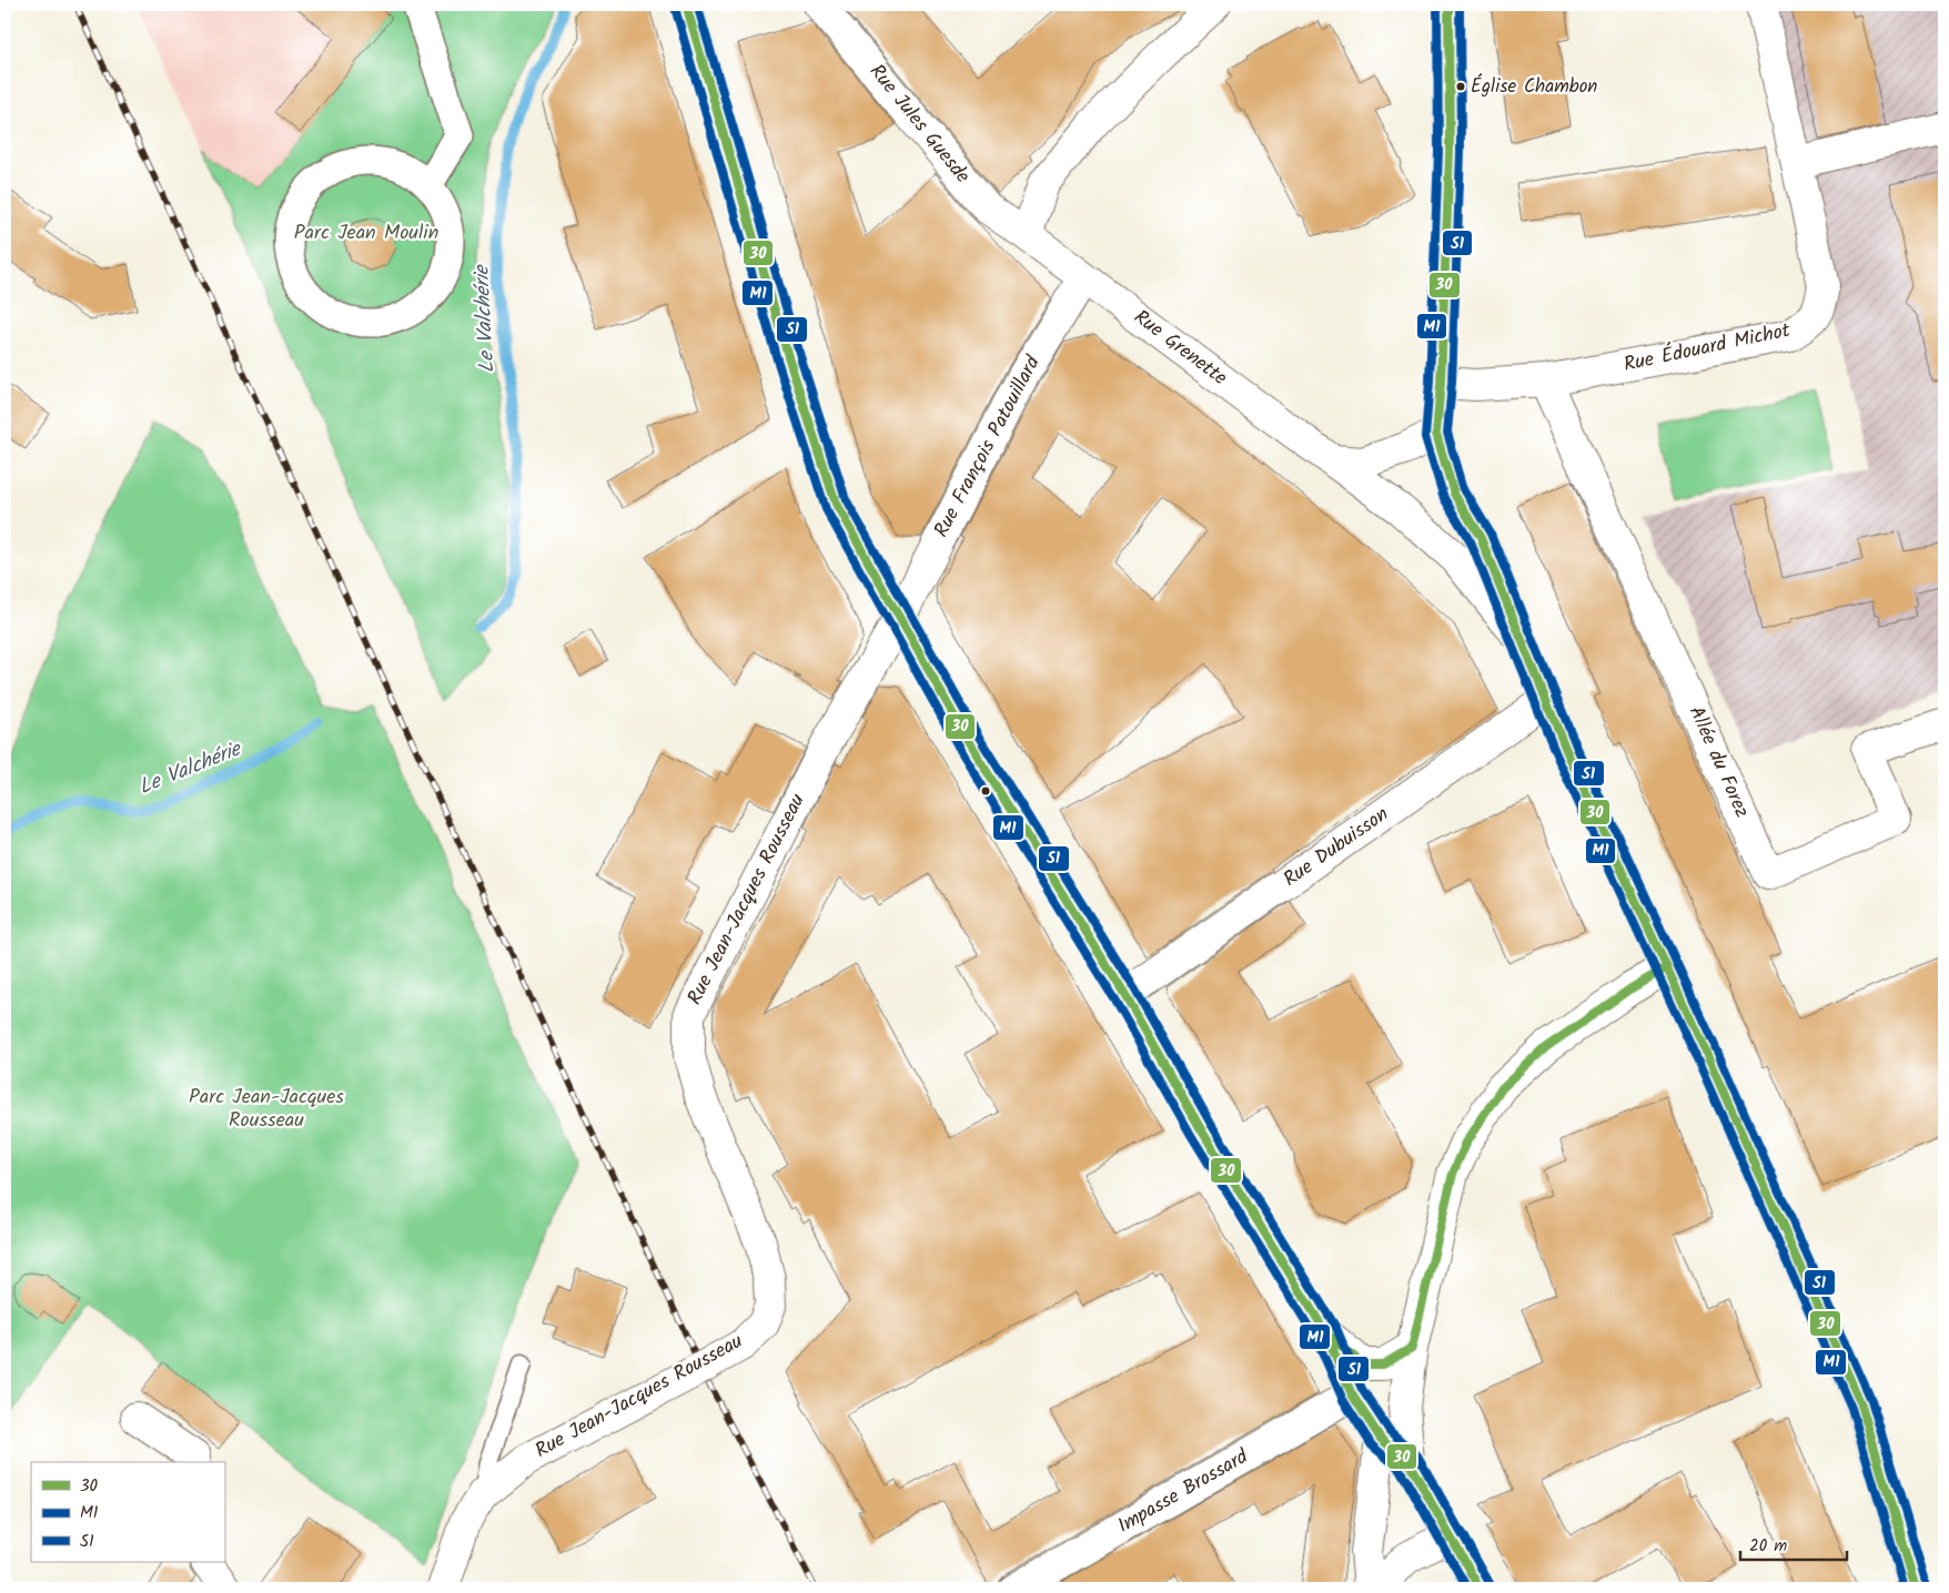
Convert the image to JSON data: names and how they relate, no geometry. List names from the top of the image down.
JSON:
{
  "streets": {
    "street": [
      "Rue Jules Guesde",
      "Rue Grenette",
      "Rue Édouard Michot",
      "Rue François Patouillard",
      "Allée du Forez",
      "Rue Dubuisson",
      "Rue Jean-Jacques Rousseau",
      "Impasse Brossard"
    ]
  },
  "crossings": [
    ["Rue Jules Guesde", "Rue Grenette"],
    ["Rue Grenette", "Rue François Patouillard"],
    ["Rue Édouard Michot", "Allée du Forez"],
    ["Rue François Patouillard", "Rue Jean-Jacques Rousseau"]
  ],
  "water": ["Le Valchérie"],
  "parks": ["Parc Jean Moulin", "Parc Jean-Jacques Rousseau"],
  "places": ["Église Chambon"],
  "lines": ["transit line 30", "transit line M1", "transit line S1"],
  "legend": ["30", "M1", "S1"],
  "scale_bar": "20 m"
}
